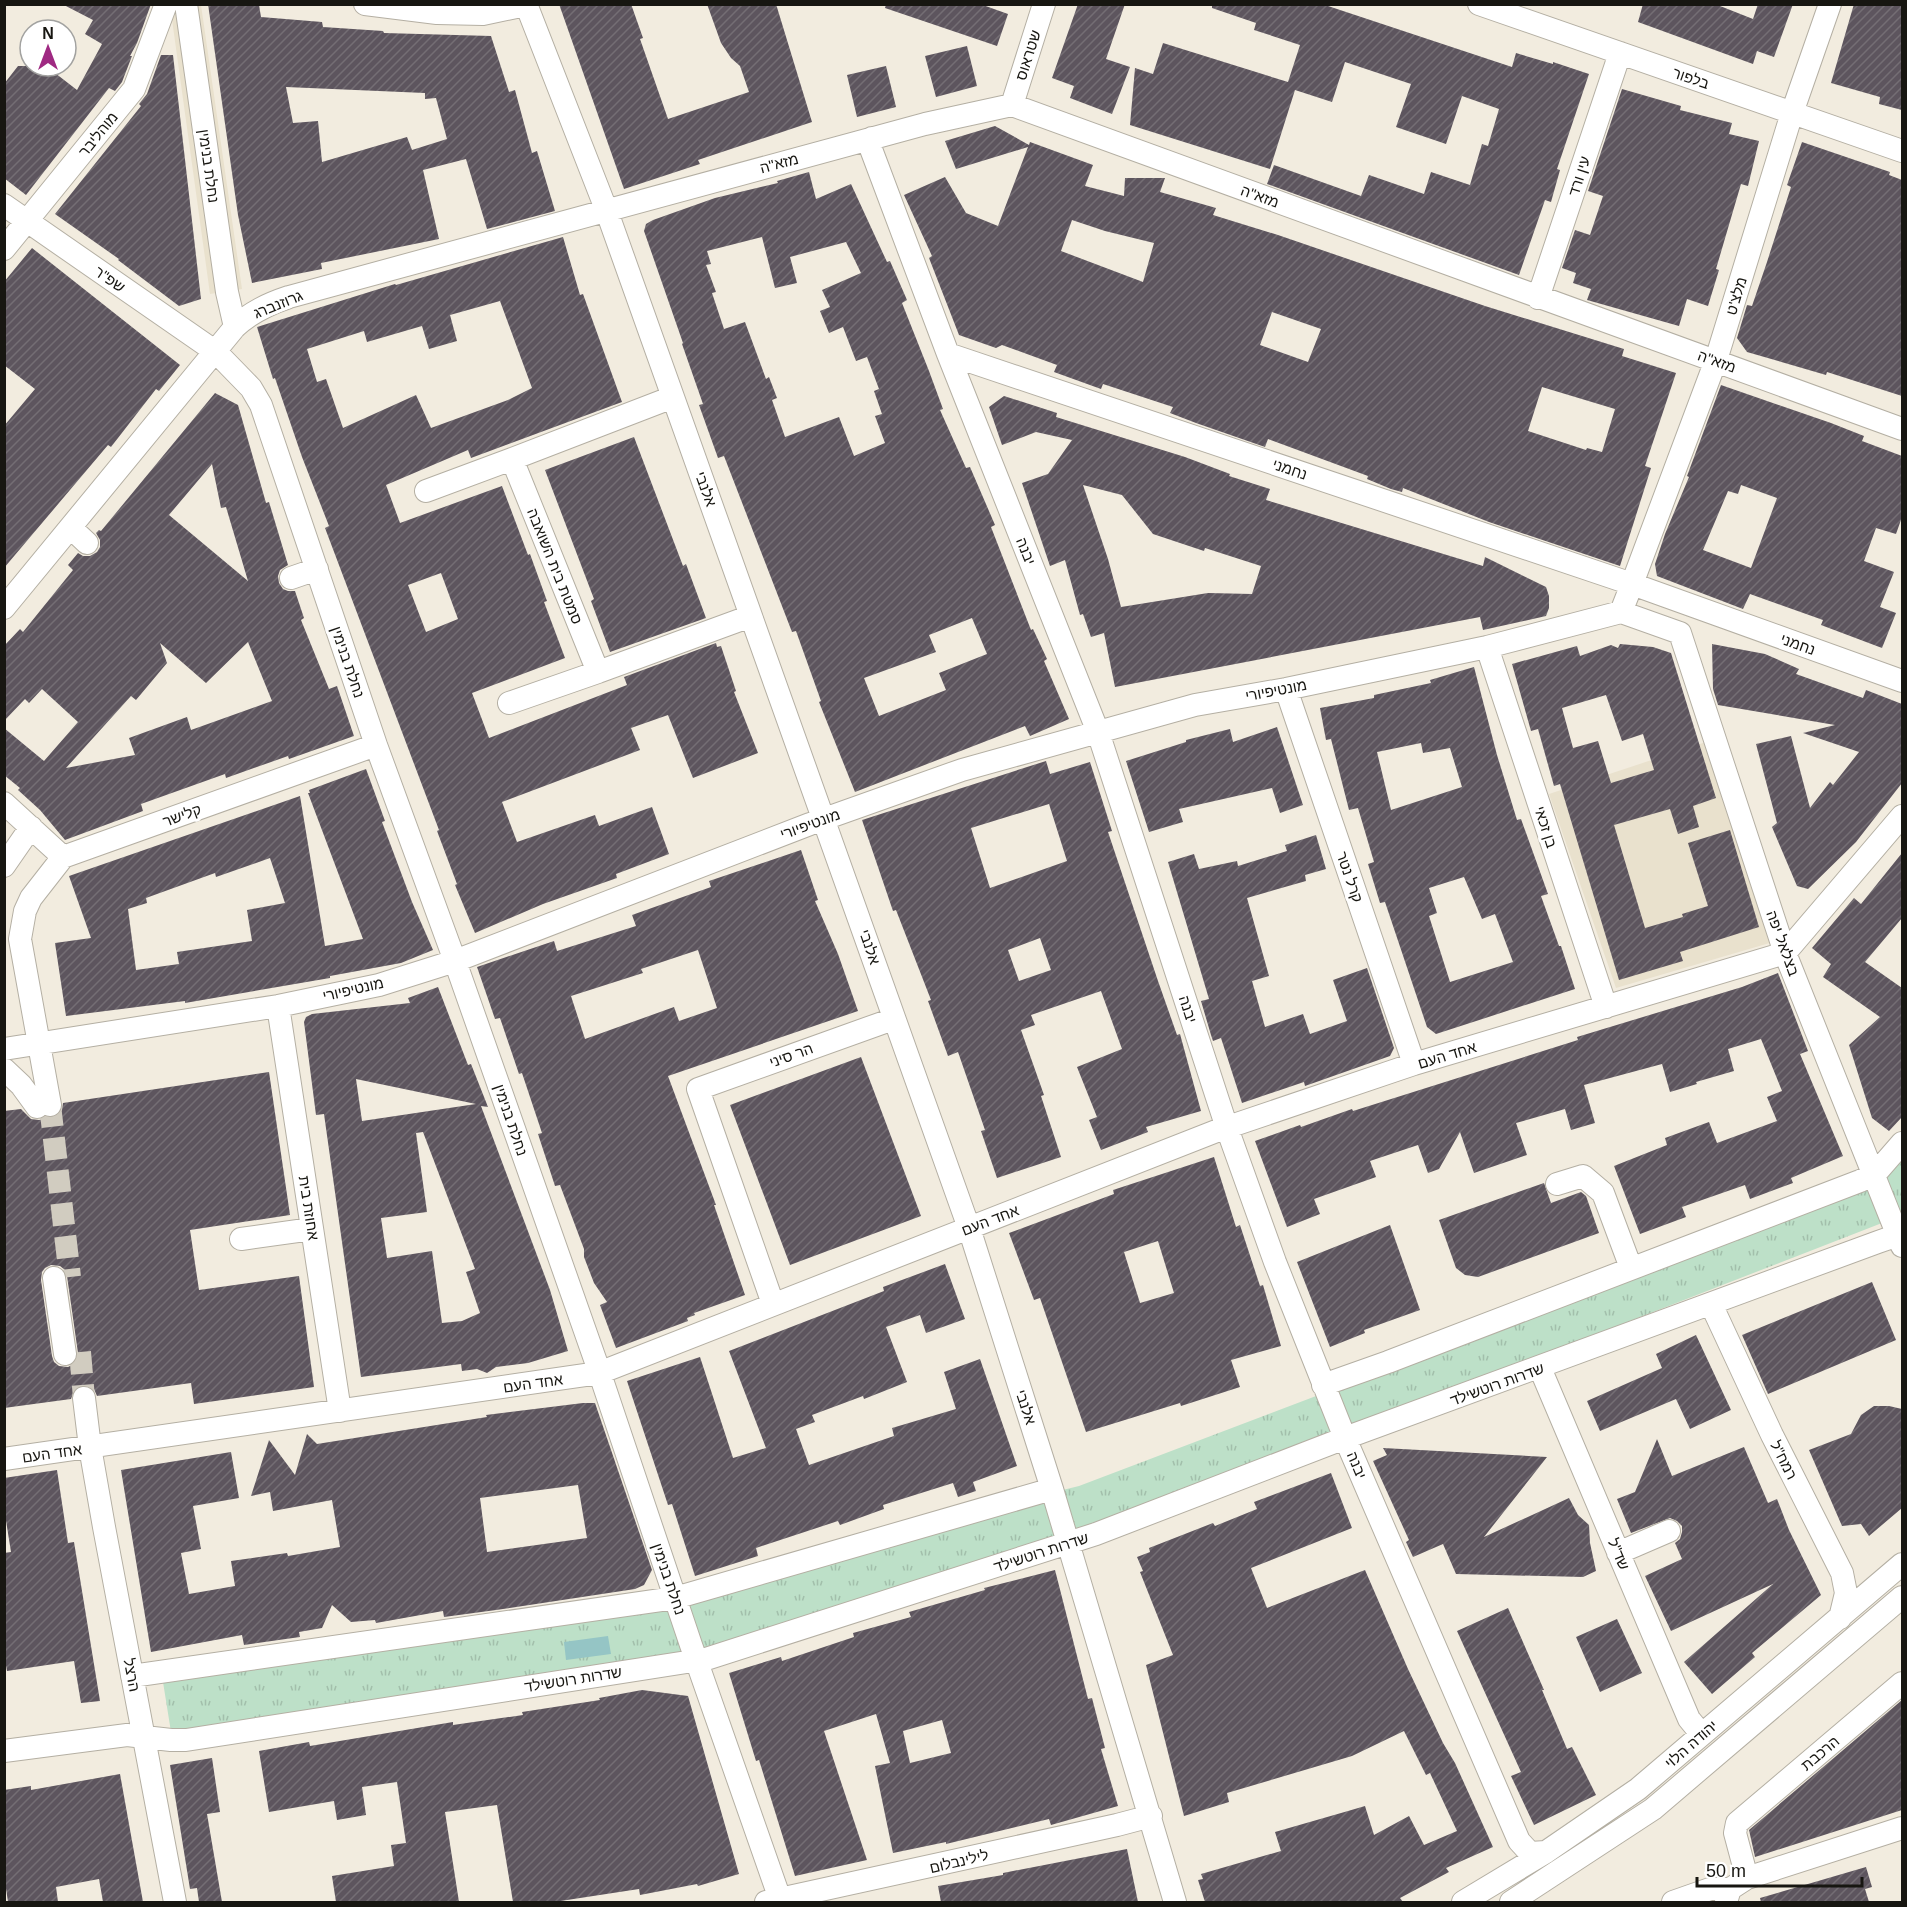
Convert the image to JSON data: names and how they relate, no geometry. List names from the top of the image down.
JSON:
{
  "streets": {
    "street": [
      "שטראוס",
      "בלפור",
      "מוהליבר",
      "מזא\"ה",
      "נחלת בנימין",
      "עין ורד",
      "שפ\"ר",
      "מלצ'ט",
      "גרוזנברג",
      "נחמני",
      "אלנבי",
      "יבנה",
      "סמטת בית השואבה",
      "מונטיפיורי",
      "קלישר",
      "בן זכאי",
      "קרל נטר",
      "בצלאל יפה",
      "הר סיני",
      "אחד העם",
      "אחוזת בית",
      "שדרות רוטשילד",
      "רמח\"ל",
      "שד\"ל",
      "הרצל",
      "יהודה הלוי",
      "הרכבת",
      "לילינבלום"
    ]
  },
  "crossings": [
    ["שטראוס", "מזא\"ה"],
    ["בלפור", "עין ורד"],
    ["בלפור", "מלצ'ט"],
    ["מוהליבר", "שפ\"ר"],
    ["מזא\"ה", "עין ורד"],
    ["מזא\"ה", "מלצ'ט"],
    ["מזא\"ה", "גרוזנברג"],
    ["מזא\"ה", "אלנבי"],
    ["מזא\"ה", "יבנה"],
    ["נחלת בנימין", "שפ\"ר"],
    ["נחלת בנימין", "גרוזנברג"],
    ["נחלת בנימין", "מונטיפיורי"],
    ["נחלת בנימין", "קלישר"],
    ["נחלת בנימין", "אחד העם"],
    ["נחלת בנימין", "שדרות רוטשילד"],
    ["נחלת בנימין", "לילינבלום"],
    ["שפ\"ר", "גרוזנברג"],
    ["מלצ'ט", "נחמני"],
    ["מלצ'ט", "מונטיפיורי"],
    ["גרוזנברג", "אלנבי"],
    ["נחמני", "יבנה"],
    ["אלנבי", "מונטיפיורי"],
    ["אלנבי", "אחד העם"],
    ["אלנבי", "שדרות רוטשילד"],
    ["אלנבי", "לילינבלום"],
    ["יבנה", "מונטיפיורי"],
    ["יבנה", "אחד העם"],
    ["יבנה", "שדרות רוטשילד"],
    ["יבנה", "יהודה הלוי"],
    ["מונטיפיורי", "בן זכאי"],
    ["מונטיפיורי", "קרל נטר"],
    ["מונטיפיורי", "אחוזת בית"],
    ["בן זכאי", "אחד העם"],
    ["קרל נטר", "אחד העם"],
    ["בצלאל יפה", "אחד העם"],
    ["הר סיני", "אחד העם"],
    ["אחד העם", "אחוזת בית"],
    ["אחד העם", "הרצל"],
    ["שדרות רוטשילד", "רמח\"ל"],
    ["שדרות רוטשילד", "שד\"ל"],
    ["שדרות רוטשילד", "הרצל"],
    ["רמח\"ל", "יהודה הלוי"],
    ["שד\"ל", "יהודה הלוי"]
  ],
  "scale_bar": "50 m",
  "north": "top"
}
